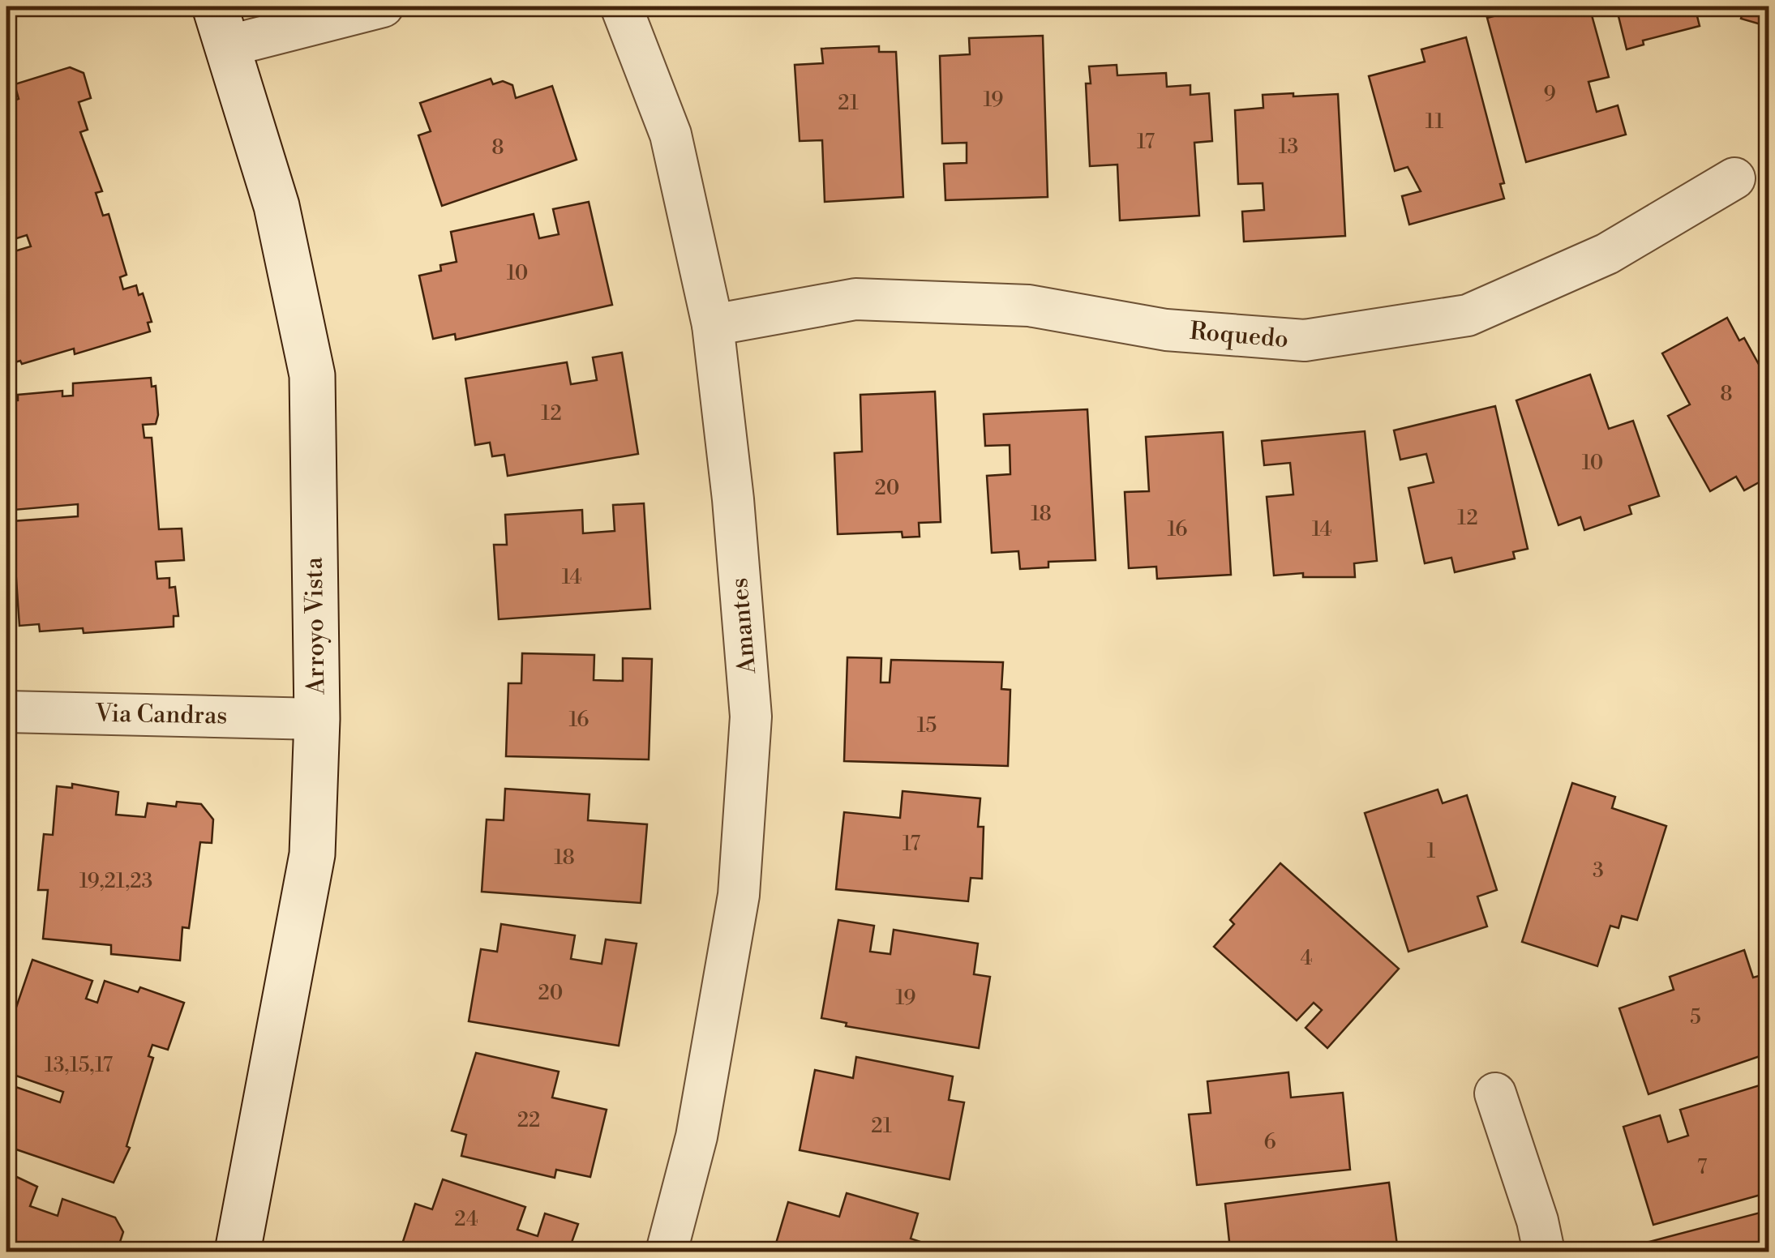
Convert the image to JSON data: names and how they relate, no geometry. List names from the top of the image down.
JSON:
{
  "streets": {
    "street": [
      "Roquedo",
      "Arroyo Vista",
      "Amantes",
      "Via Candras"
    ]
  },
  "crossings": [
    ["Roquedo", "Amantes"],
    ["Arroyo Vista", "Via Candras"]
  ],
  "house_numbers": [
    "9",
    "19",
    "21",
    "11",
    "17",
    "13",
    "8",
    "10",
    "8",
    "12",
    "10",
    "20",
    "18",
    "12",
    "16",
    "14",
    "14",
    "16",
    "15",
    "17",
    "1",
    "18",
    "3",
    "19,21,23",
    "4",
    "20",
    "19",
    "5",
    "13,15,17",
    "22",
    "21",
    "6",
    "7",
    "24"
  ]
}
